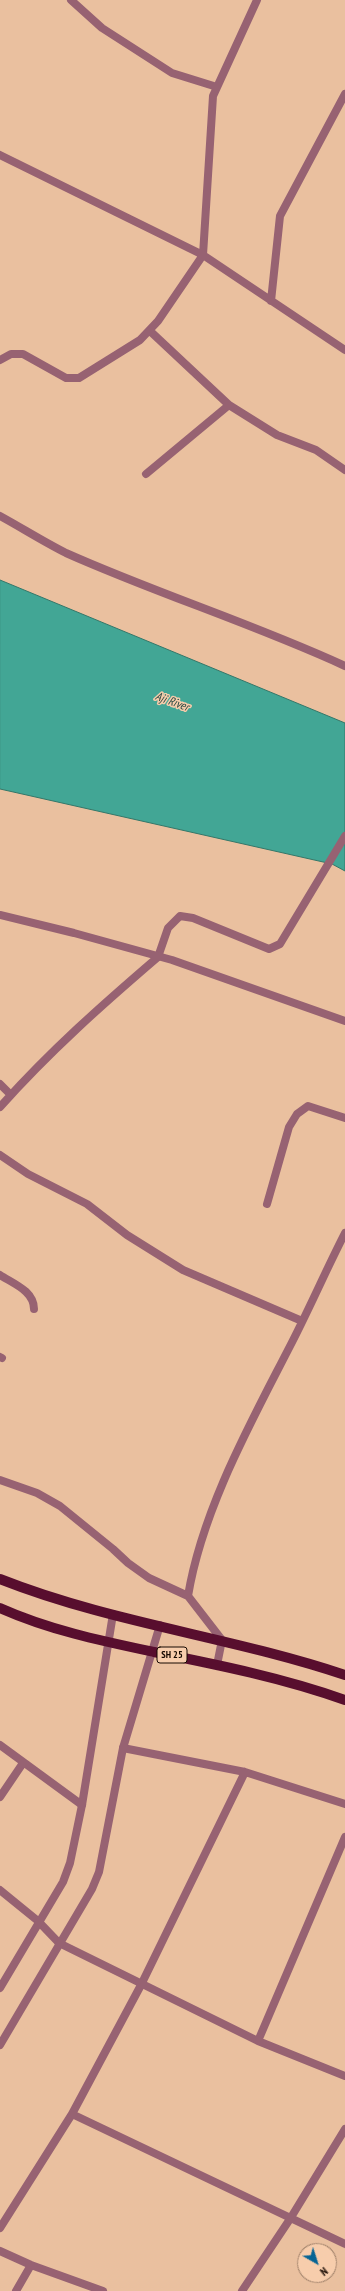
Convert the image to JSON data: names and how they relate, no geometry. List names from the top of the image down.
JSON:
{
  "streets": {
    "main road": ["SH 25"]
  },
  "water": ["Aji River"],
  "north": "bottom right"
}
